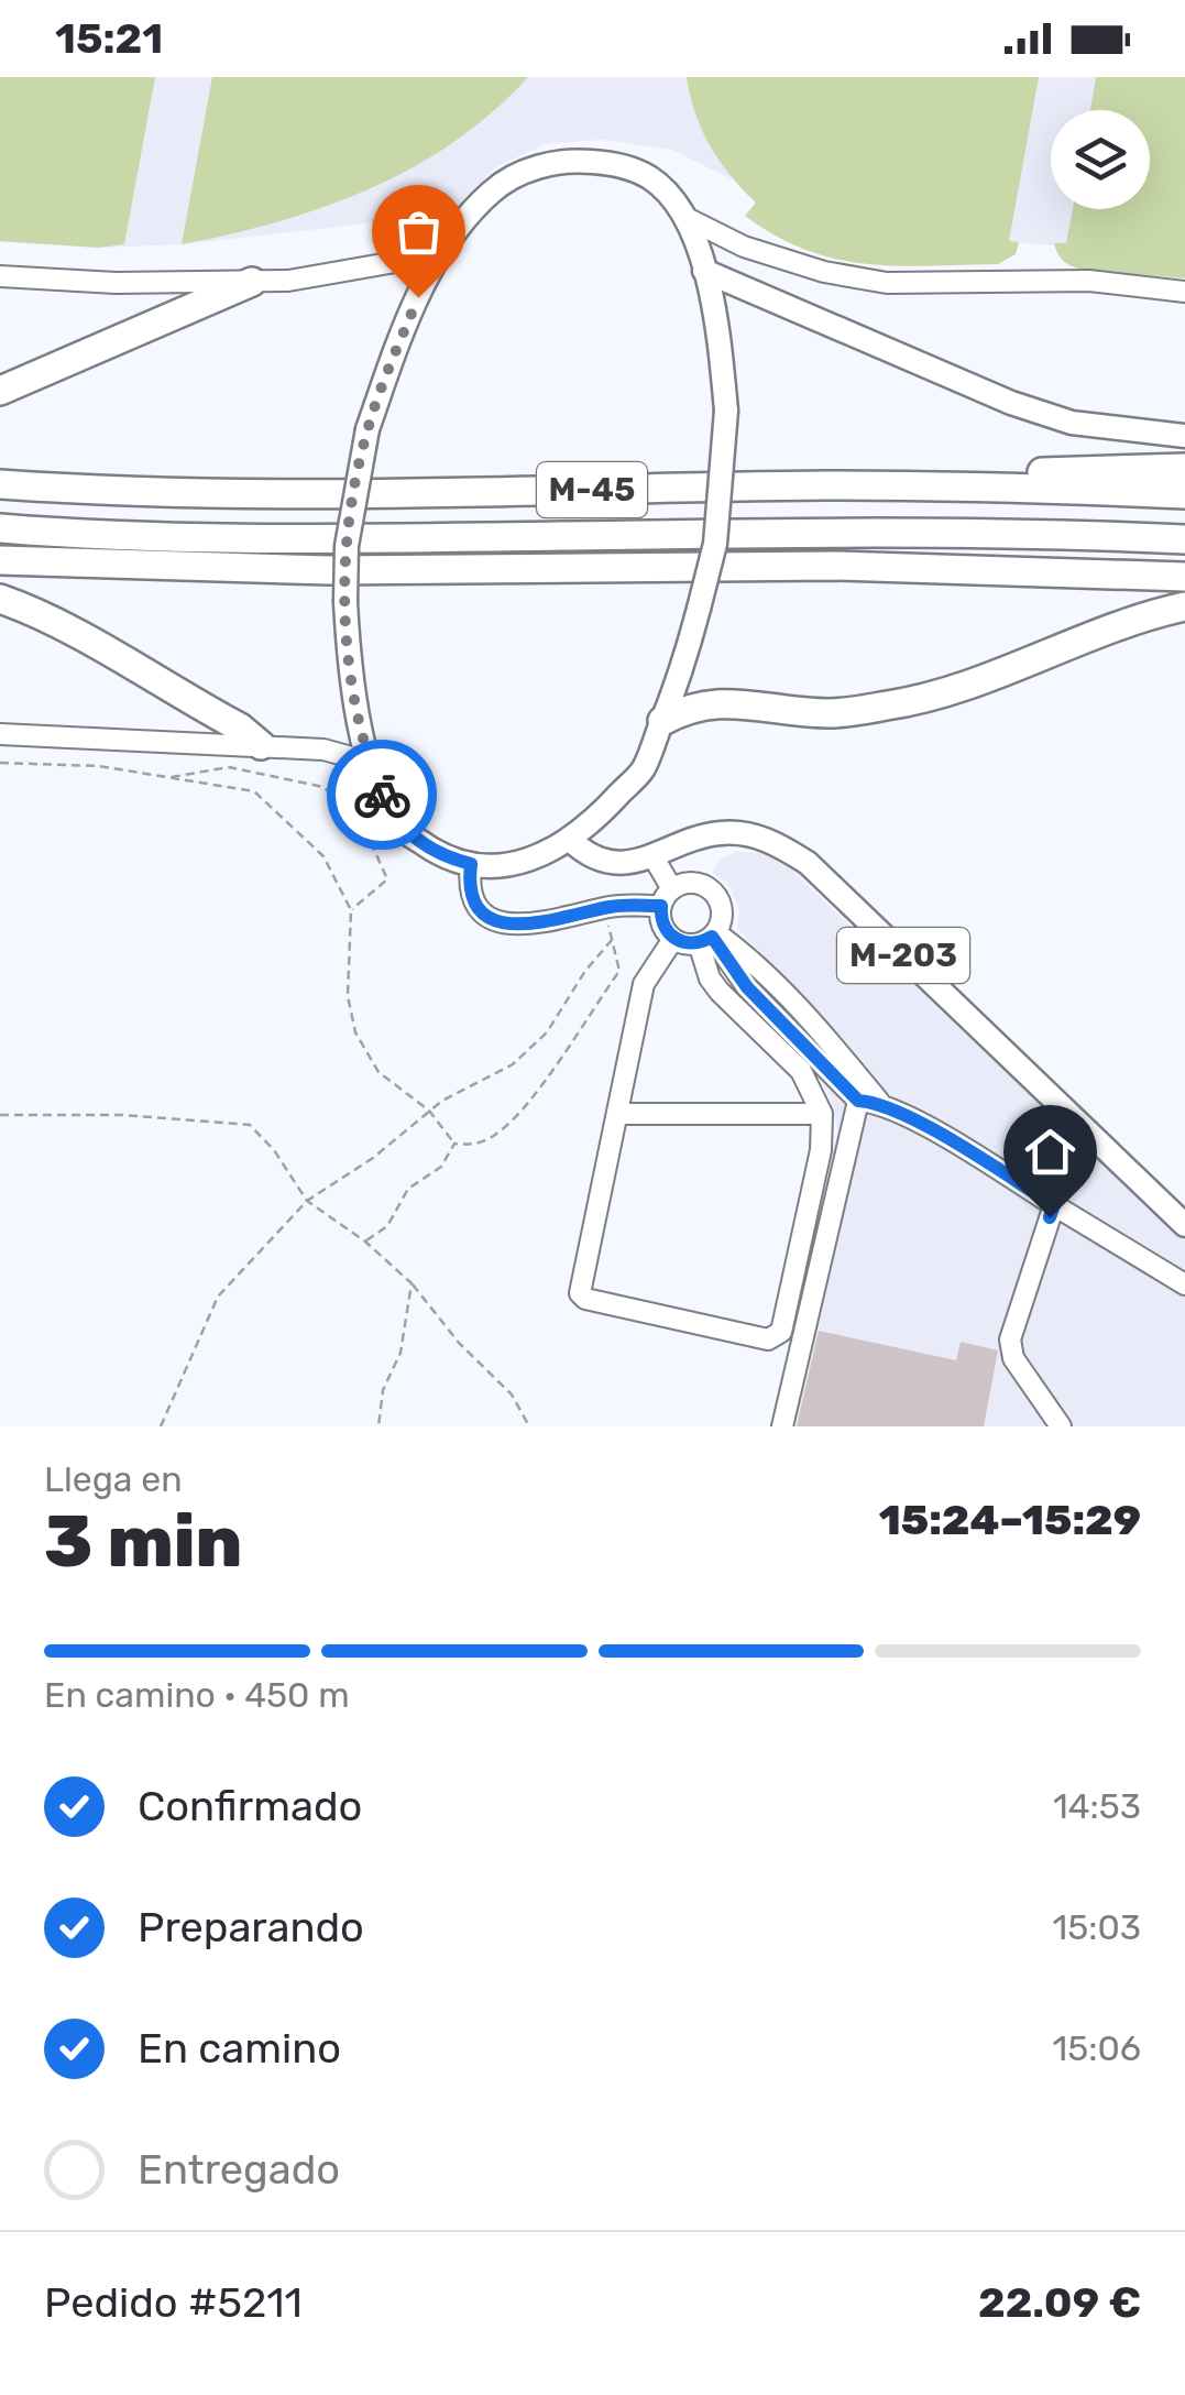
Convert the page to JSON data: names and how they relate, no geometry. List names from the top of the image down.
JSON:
{
  "streets": {
    "highway": ["M-45"],
    "main road": ["M-203"]
  },
  "page": {
    "status": "15:21",
    "heading": ["3 min", "Llega en", "15:24–15:29"],
    "panel": ["Pedido #5211", "22.09 €"],
    "bar": "En camino · 450 m",
    "list": [
      ["Confirmado", "14:53"],
      ["Preparando", "15:03"],
      ["En camino", "15:06"],
      "Entregado"
    ]
  }
}
